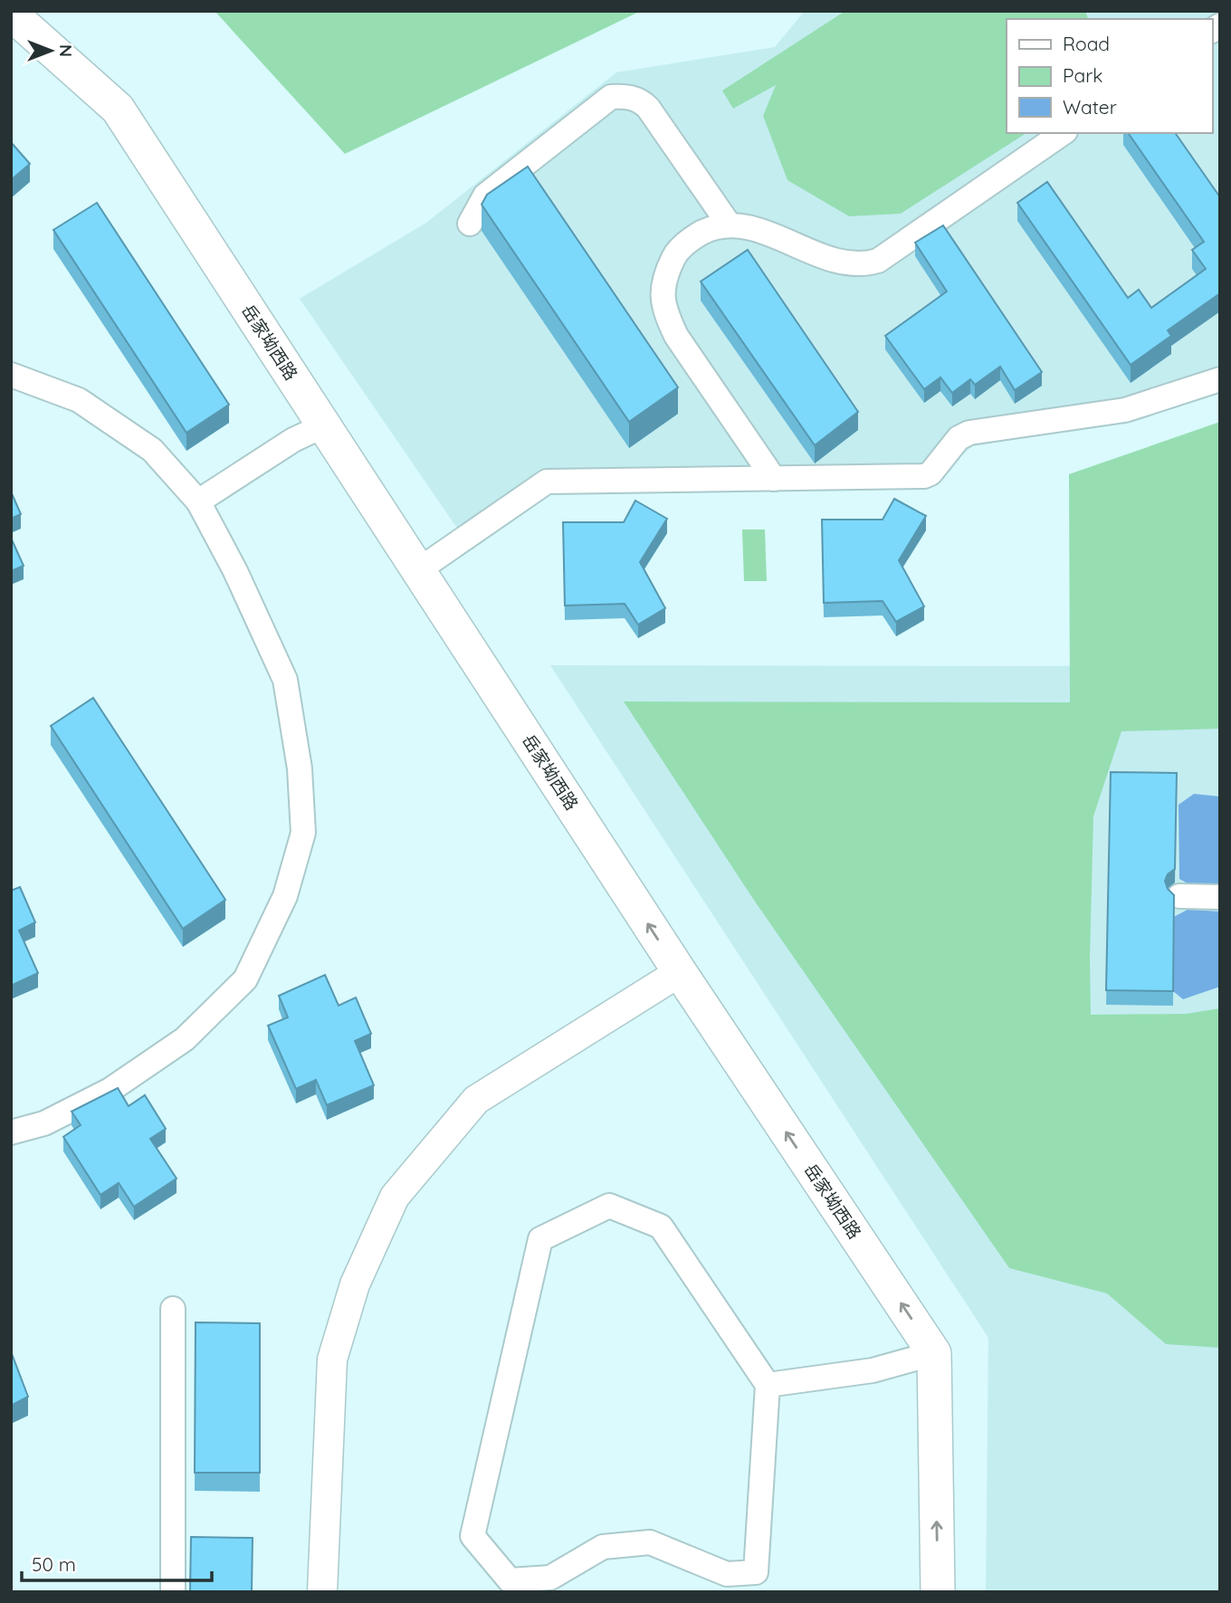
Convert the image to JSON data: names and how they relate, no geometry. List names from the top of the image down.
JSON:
{
  "streets": {
    "main road": ["岳家坳西路"]
  },
  "one_way": ["岳家坳西路"],
  "legend": ["Road", "Park", "Water"],
  "scale_bar": "50 m",
  "north": "right"
}
